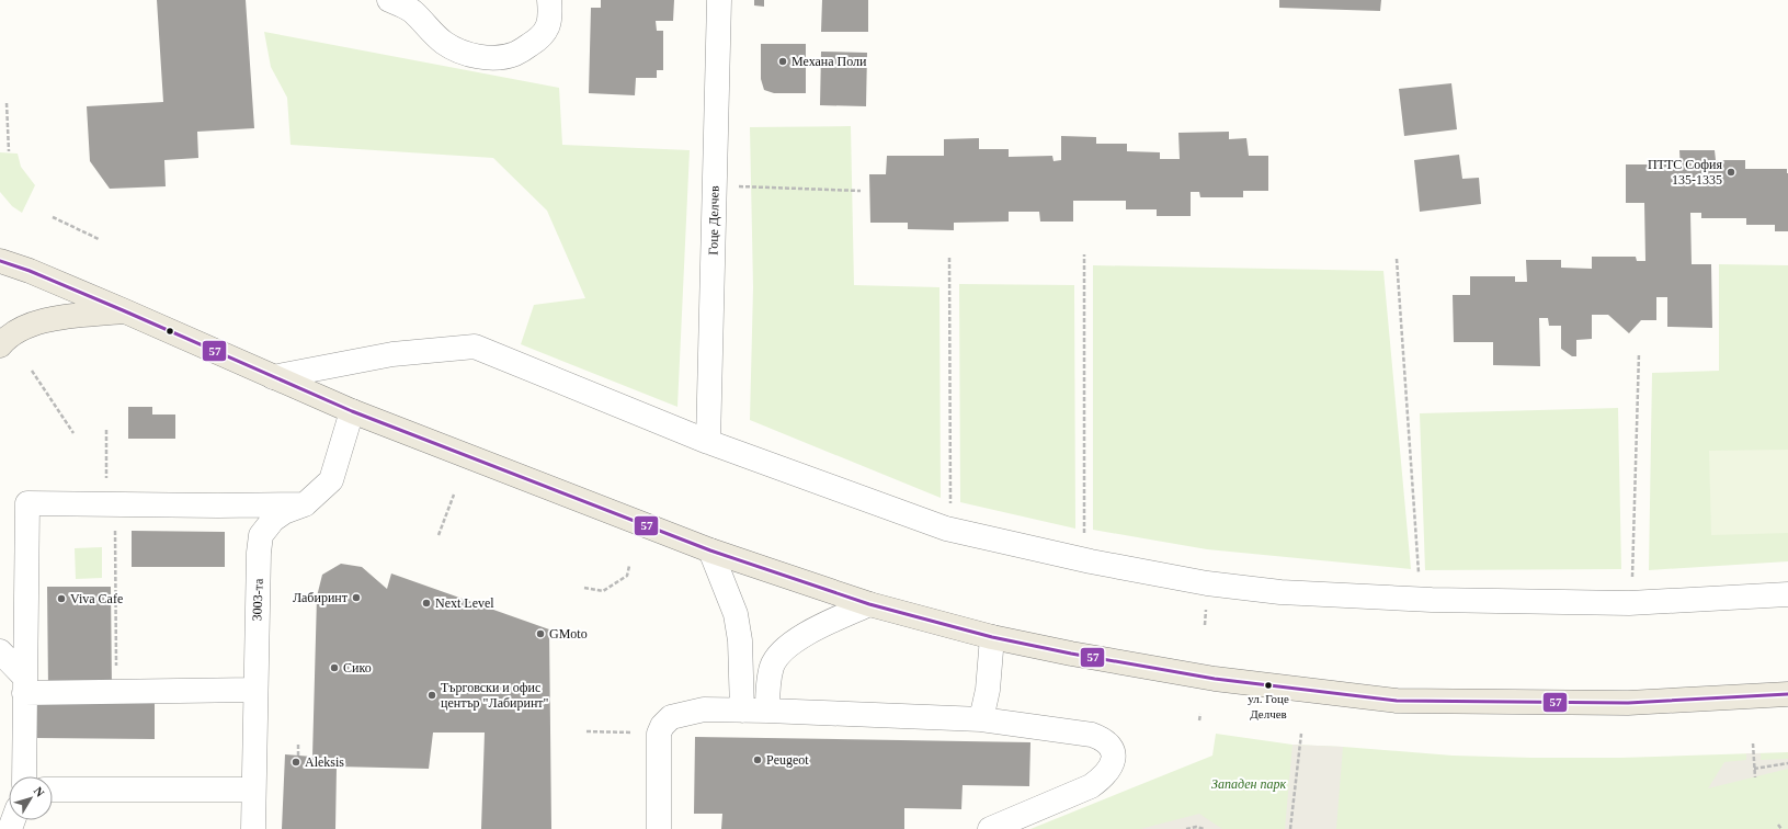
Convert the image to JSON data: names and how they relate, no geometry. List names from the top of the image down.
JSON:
{
  "streets": {
    "street": ["Гоце Делчев", "3003-та"]
  },
  "parks": ["Западен парк"],
  "places": [
    "Механа Поли",
    "ПТТС София 135-1335",
    "Лабиринт",
    "Viva Cafe",
    "Next Level",
    "GMoto",
    "Сико",
    "ул. Гоце Делчев",
    "Търговски и офис център \"Лабиринт\"",
    "Peugeot",
    "Aleksis"
  ],
  "lines": ["transit line 57"],
  "north": "top right"
}
